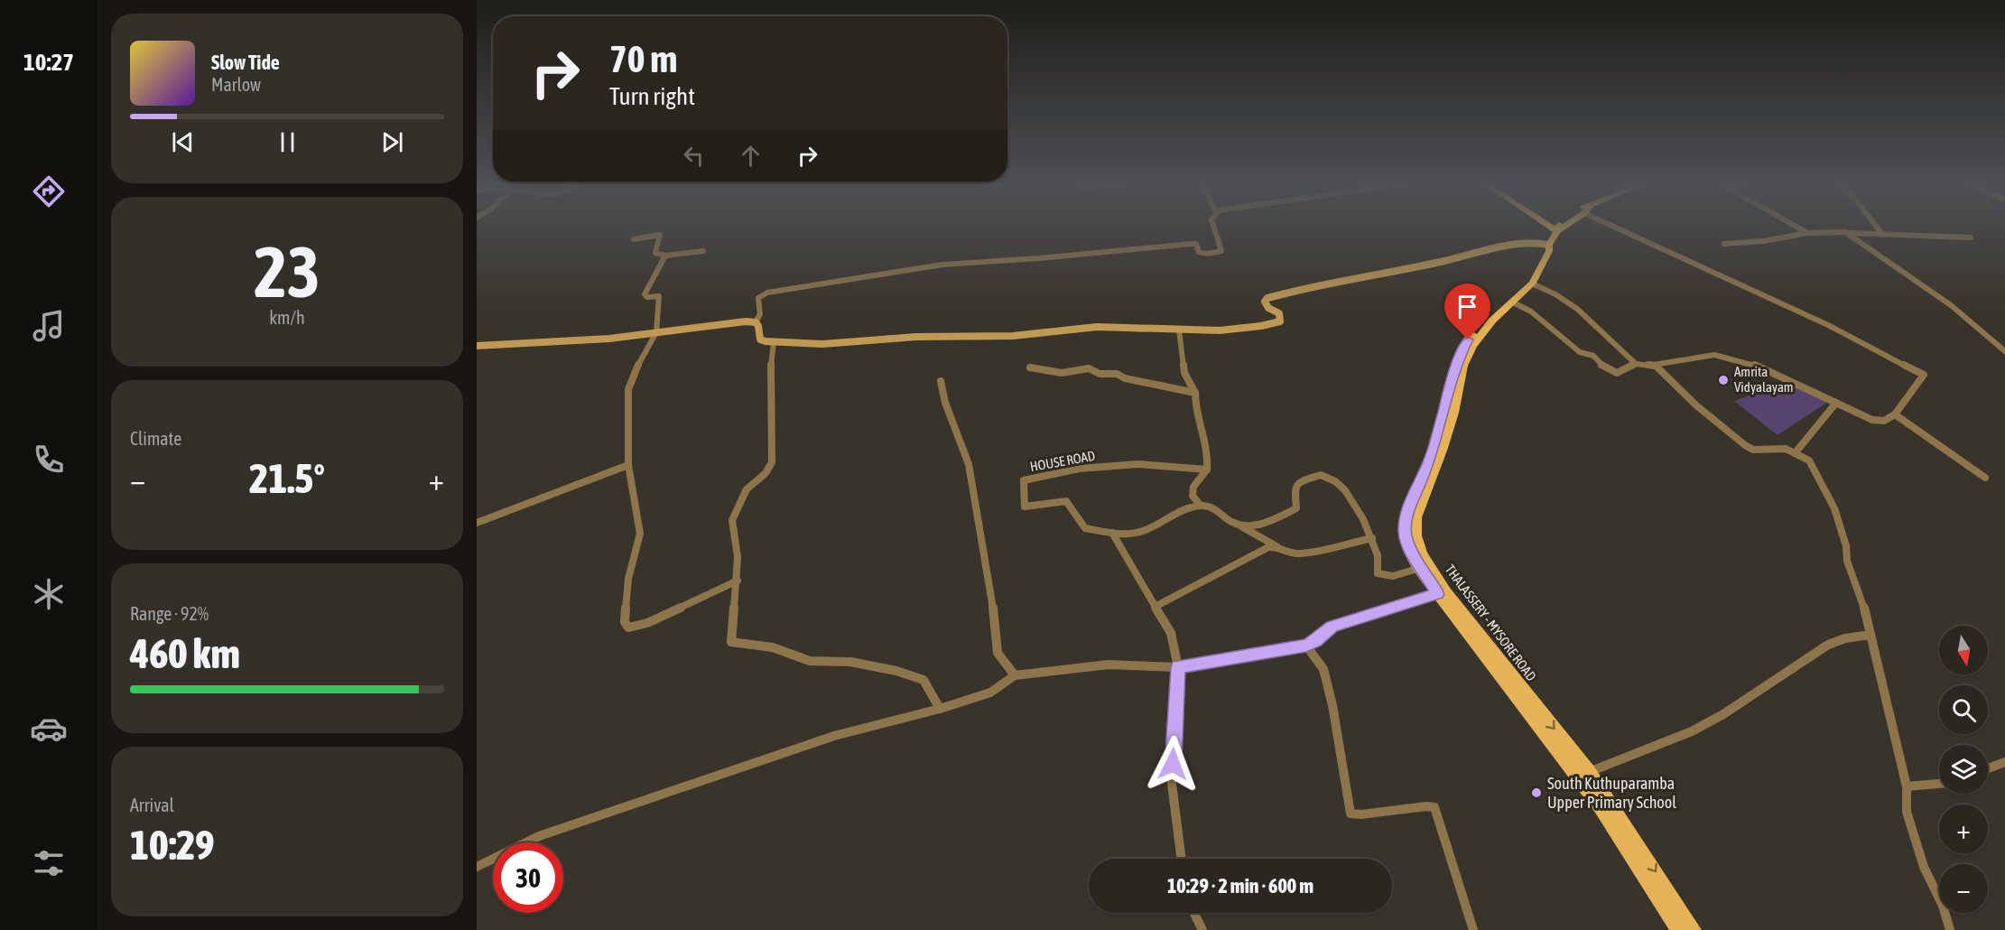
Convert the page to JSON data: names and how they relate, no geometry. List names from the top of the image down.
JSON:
{
  "streets": {
    "main road": ["THALASSERY - MYSORE ROAD"],
    "street": ["HOUSE ROAD"]
  },
  "places": ["Amrita Vidyalayam", "South Kuthuparamba Upper Primary School"],
  "north": "bottom",
  "page": {
    "tabs": "10:27",
    "turn": ["70 m", "Turn right"],
    "song": ["Slow Tide", "Marlow"],
    "tile": [
      ["23", "km/h"],
      "Climate",
      ["Range · 92%", "460 km"],
      ["Arrival", "10:29"]
    ],
    "heat": ["−", "21.5°", "+"],
    "map_buttons": ["+", "−"],
    "limit": "30",
    "trip": "10:29 · 2 min · 600 m"
  }
}
